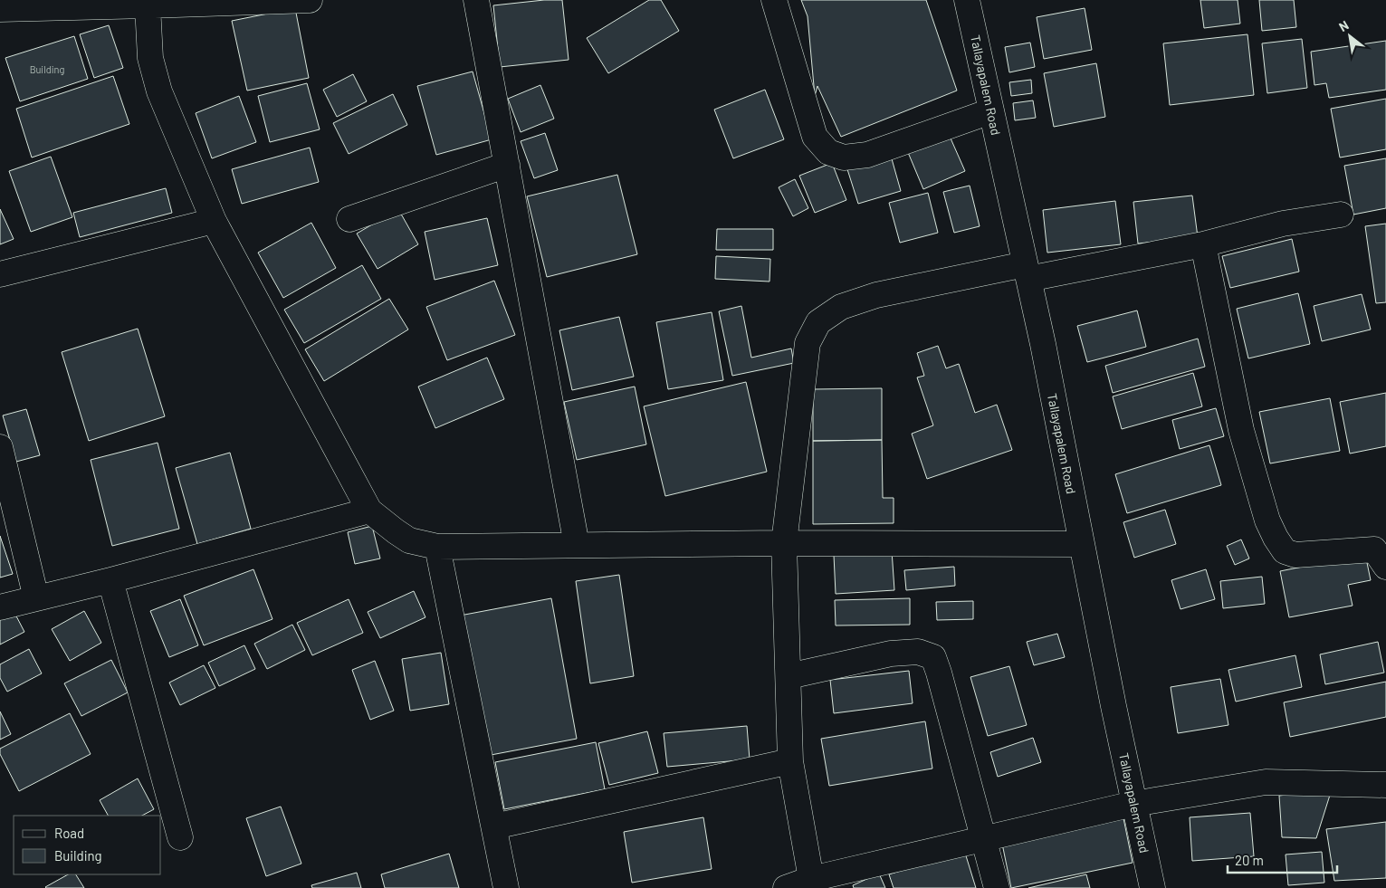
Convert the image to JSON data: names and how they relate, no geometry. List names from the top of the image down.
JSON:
{
  "streets": {
    "street": ["Tallayapalem Road"]
  },
  "house_numbers": ["Building"],
  "legend": ["Road", "Building"],
  "scale_bar": "20 m",
  "north": "top left"
}
